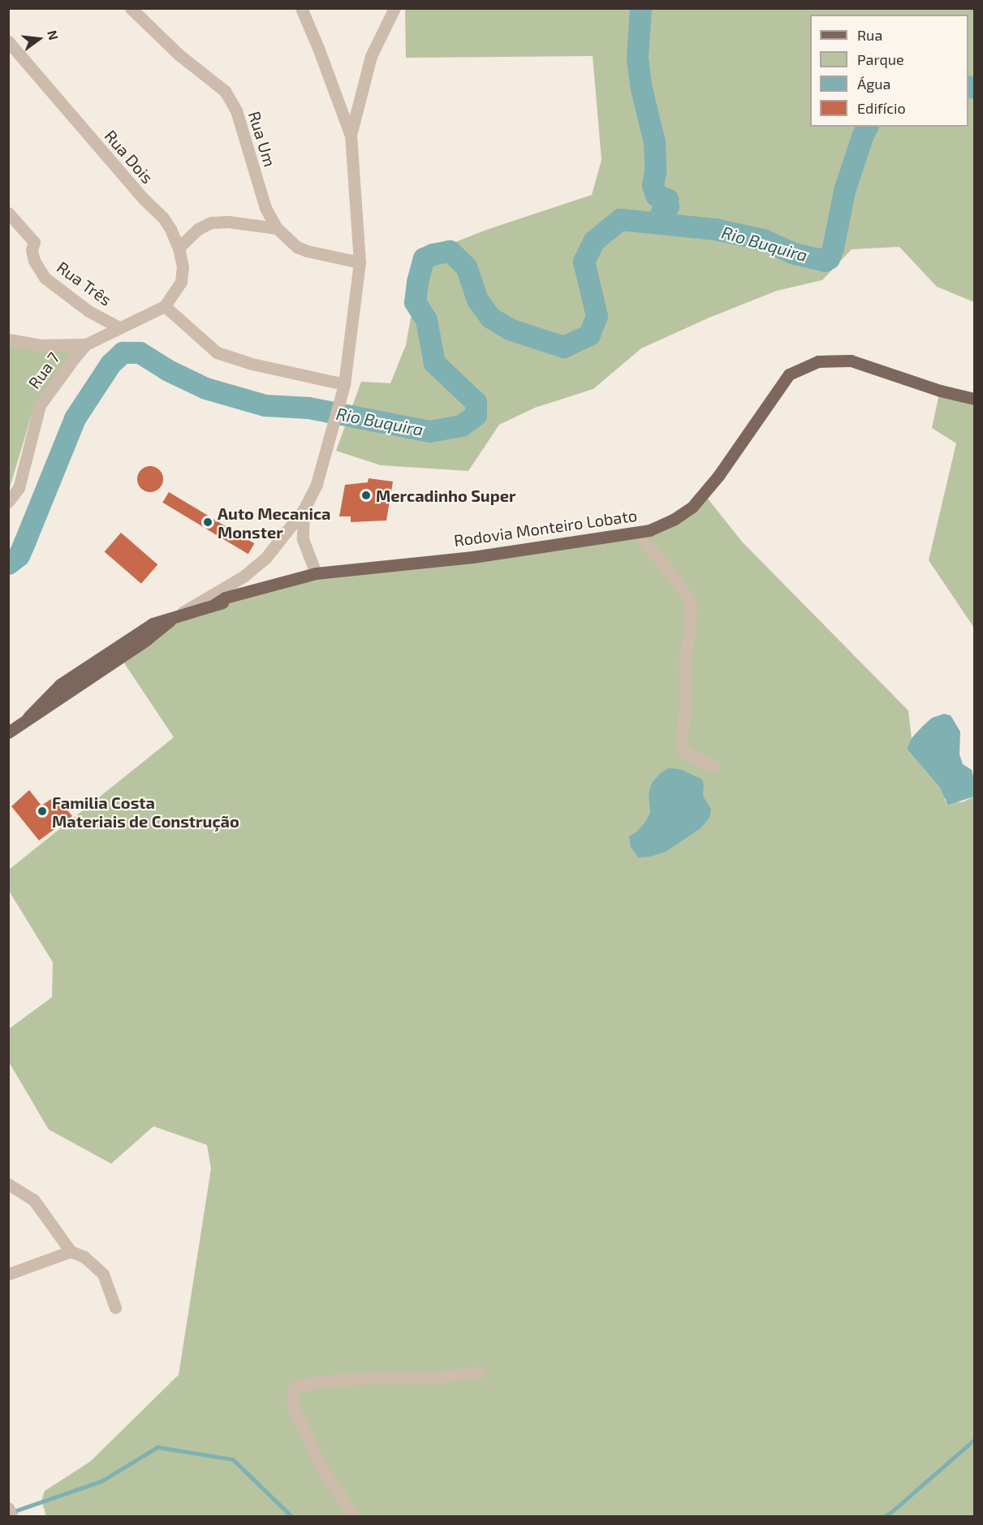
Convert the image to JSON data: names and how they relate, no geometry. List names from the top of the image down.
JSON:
{
  "streets": {
    "main road": ["Rodovia Monteiro Lobato"],
    "street": [
      "Rua Um",
      "Rua Dois",
      "Rua Três",
      "Rua 7"
    ]
  },
  "crossings": [
    ["Rua Dois", "Rua 7"],
    ["Rua Três", "Rua 7"]
  ],
  "water": ["Rio Buquira"],
  "places": ["Mercadinho Super", "Auto Mecanica Monster", "Familia Costa Materiais de Construção"],
  "legend": [
    "Rua",
    "Parque",
    "Água",
    "Edifício"
  ],
  "north": "right"
}
